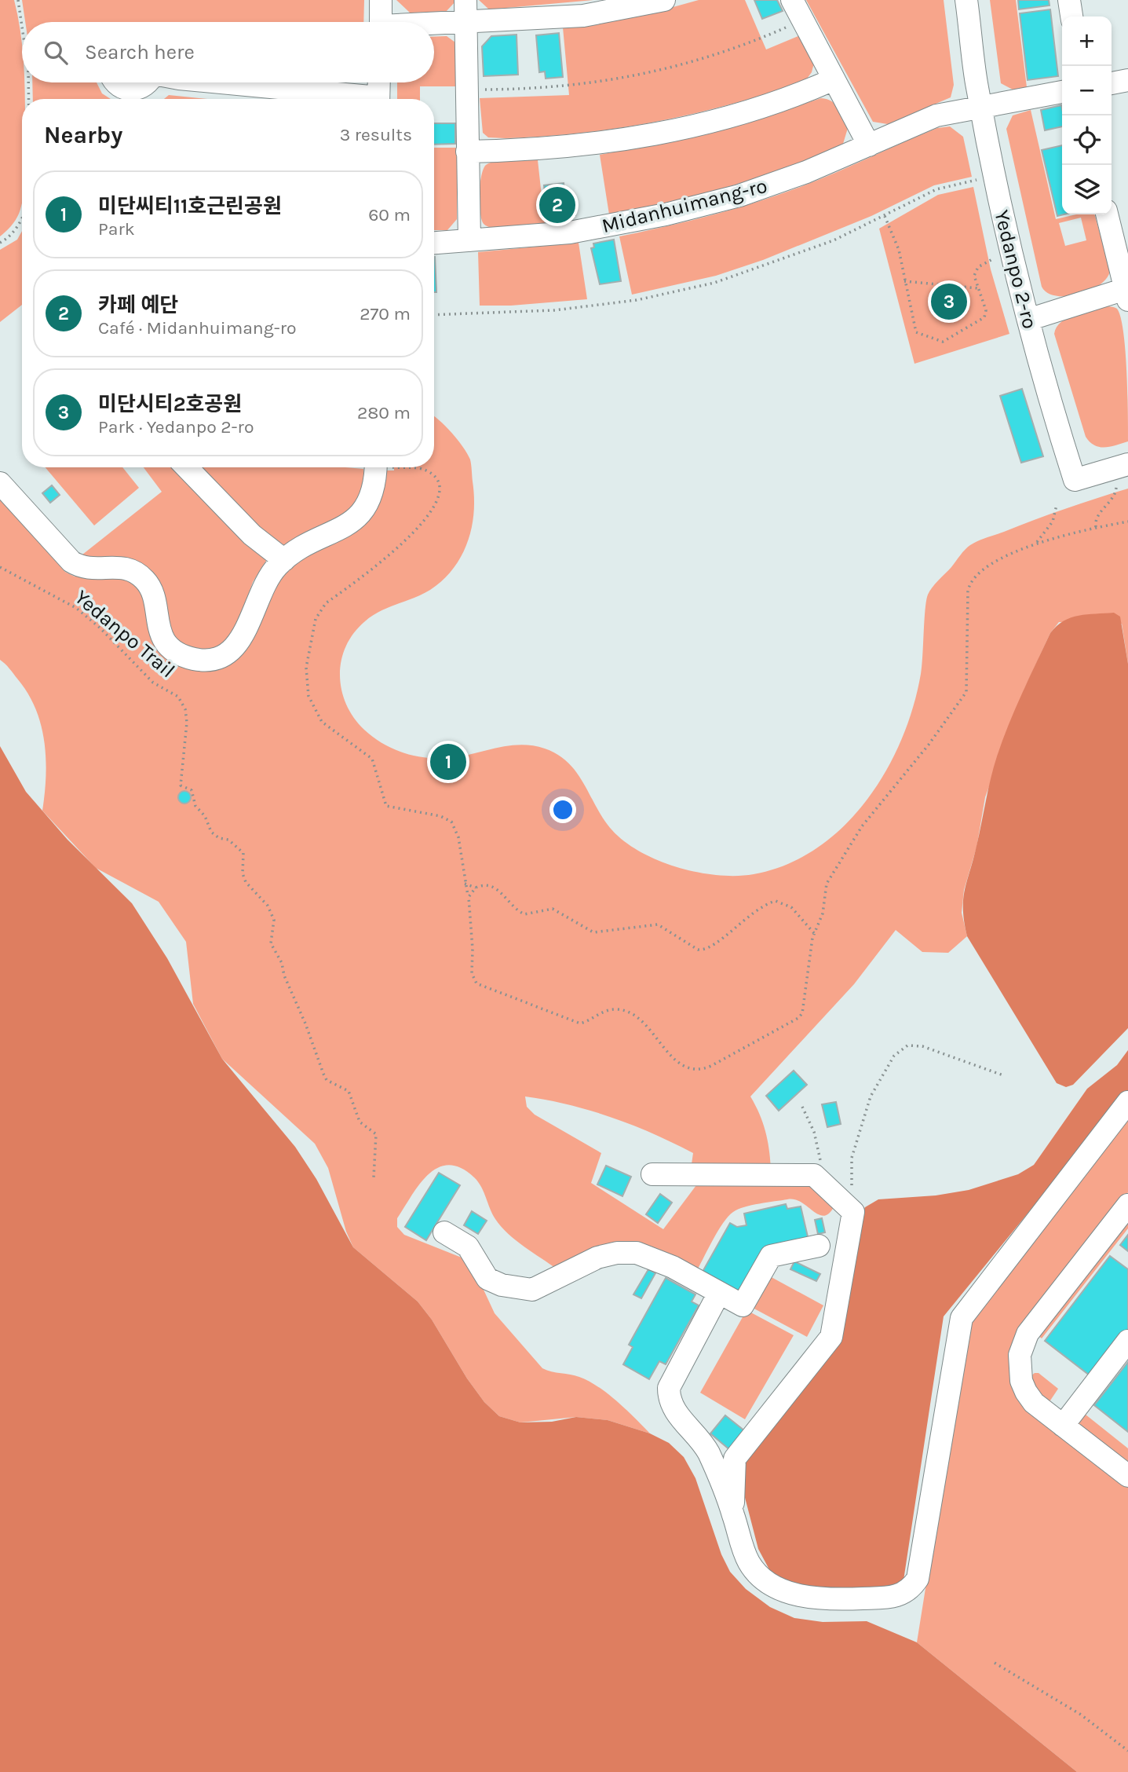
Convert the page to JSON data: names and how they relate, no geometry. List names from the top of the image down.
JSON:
{
  "streets": {
    "street": ["Midanhuimang-ro", "Yedanpo 2-ro"],
    "path": ["Yedanpo Trail"]
  },
  "crossings": [
    ["Midanhuimang-ro", "Yedanpo 2-ro"]
  ],
  "page": {
    "map_buttons": ["+", "−"],
    "search": "Search here",
    "heading": ["Nearby", "3 results"],
    "list": [
      {
        "mark": "1",
        "name": "미단씨티11호근린공원",
        "note": "Park",
        "value": "60 m"
      },
      {
        "mark": "2",
        "name": "카페 예단",
        "note": "Café · Midanhuimang-ro",
        "value": "270 m"
      },
      {
        "mark": "3",
        "name": "미단시티2호공원",
        "note": "Park · Yedanpo 2-ro",
        "value": "280 m"
      }
    ],
    "pins": ["2", "3", "1"]
  }
}
